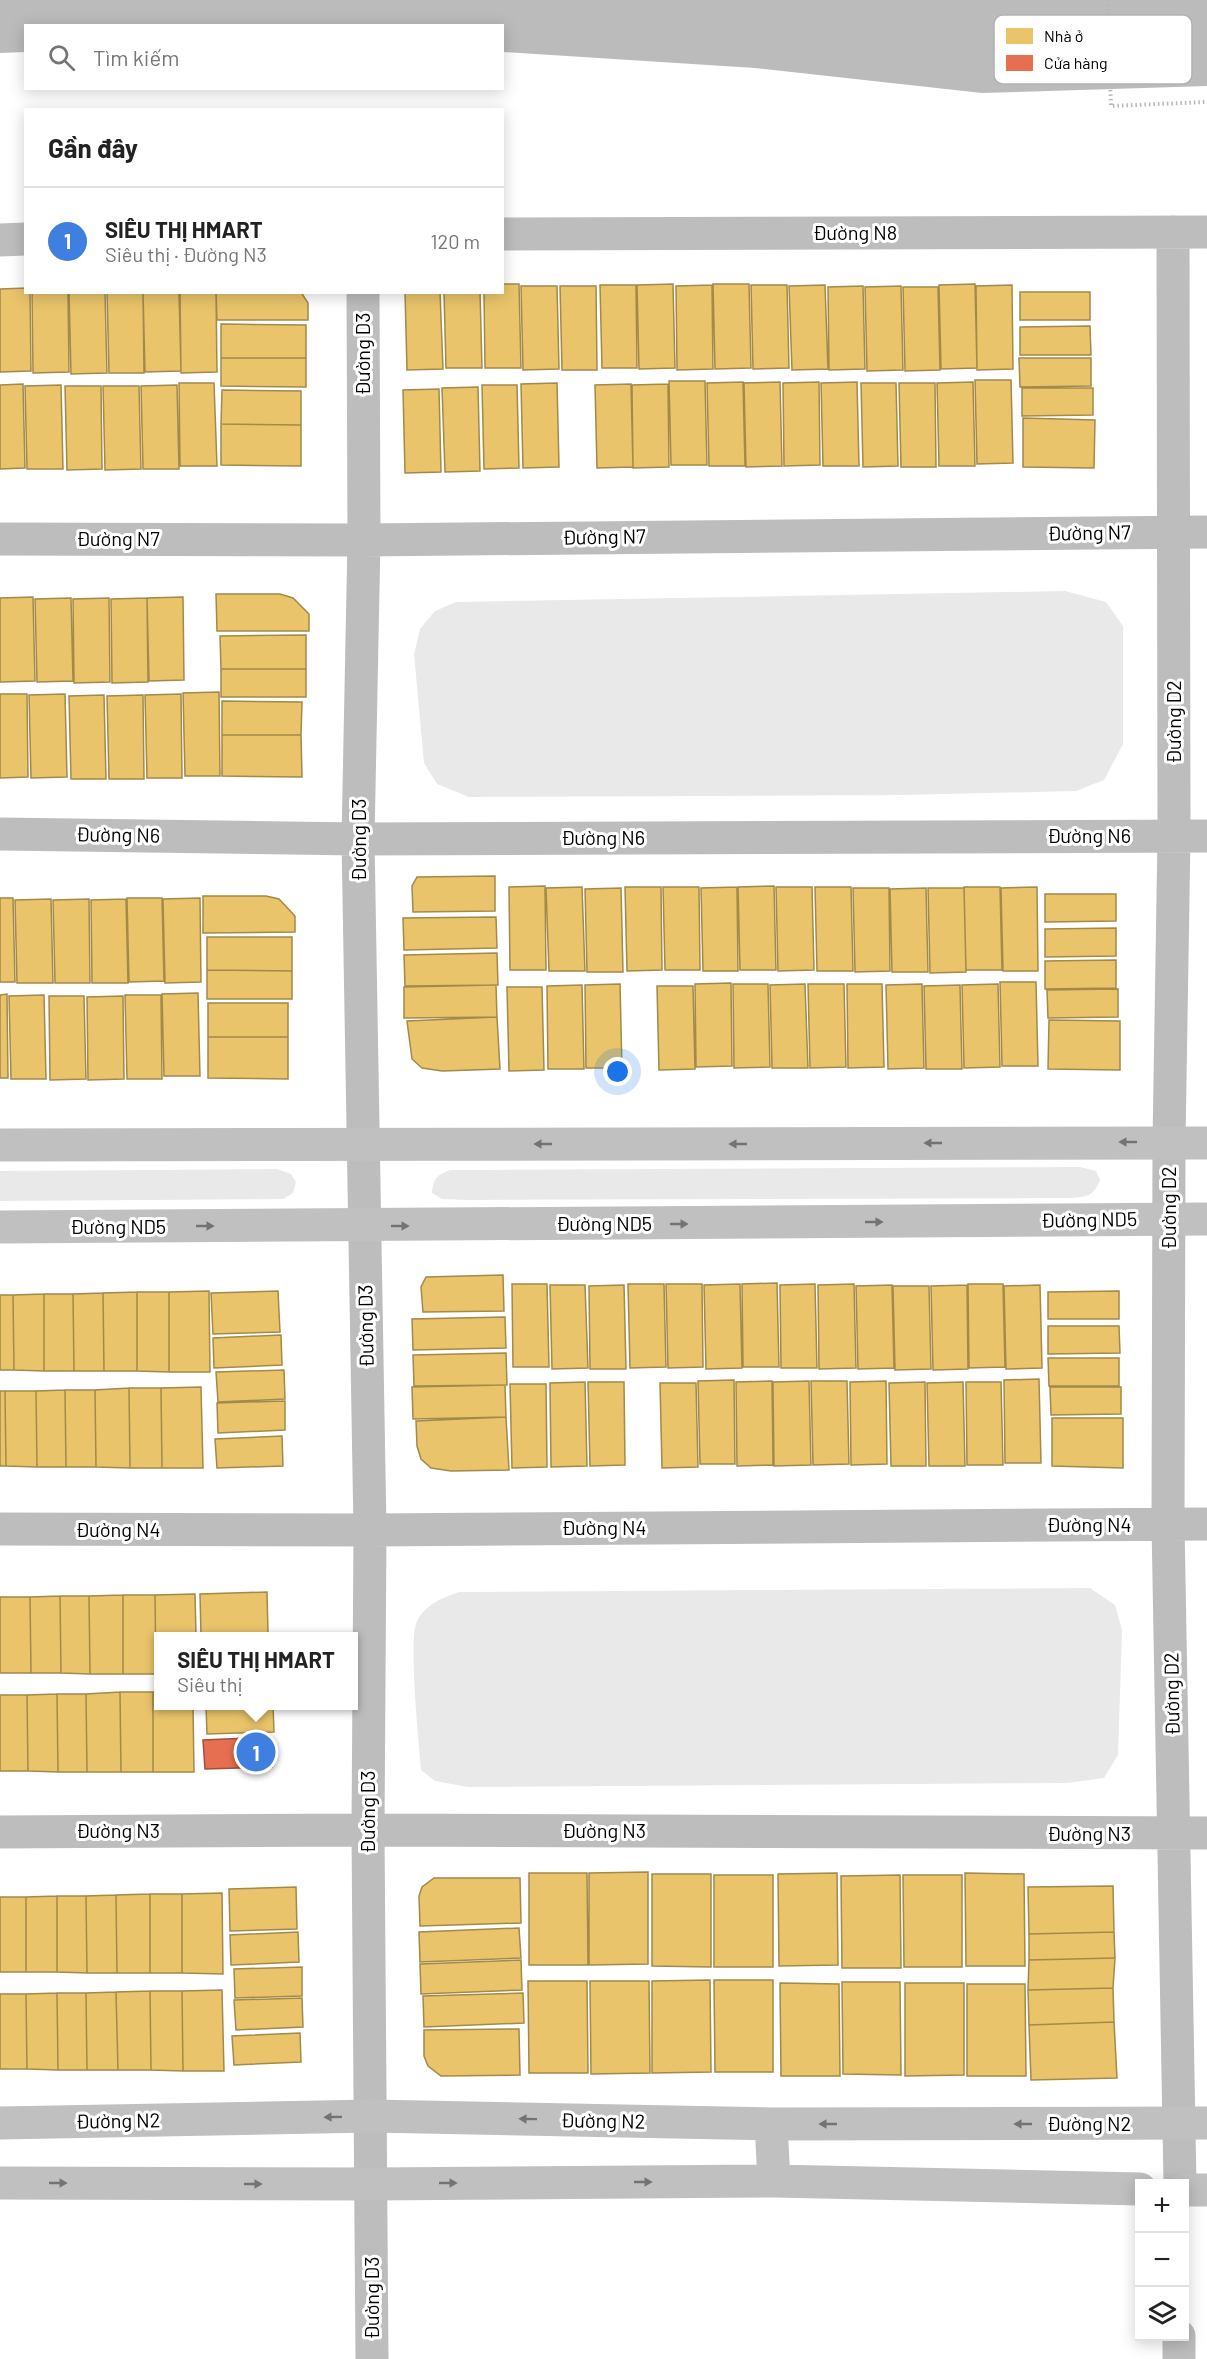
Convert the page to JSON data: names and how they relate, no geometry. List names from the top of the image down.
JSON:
{
  "streets": {
    "street": [
      "Đường N8",
      "Đường D3",
      "Đường N7",
      "Đường D2",
      "Đường N6",
      "Đường ND5",
      "Đường N4",
      "Đường N3",
      "Đường N2"
    ]
  },
  "crossings": [
    ["Đường N8", "Đường D2"],
    ["Đường D3", "Đường N7"],
    ["Đường D3", "Đường N6"],
    ["Đường D3", "Đường ND5"],
    ["Đường D3", "Đường N4"],
    ["Đường D3", "Đường N3"],
    ["Đường D3", "Đường N2"],
    ["Đường N7", "Đường D2"],
    ["Đường D2", "Đường N6"],
    ["Đường D2", "Đường ND5"],
    ["Đường D2", "Đường N4"],
    ["Đường D2", "Đường N3"],
    ["Đường D2", "Đường N2"]
  ],
  "legend": ["Nhà ở", "Cửa hàng"],
  "page": {
    "search": "Tìm kiếm",
    "heading": "Gần đây",
    "list": [
      {
        "mark": "1",
        "name": "SIÊU THỊ HMART",
        "note": "Siêu thị · Đường N3",
        "value": "120 m"
      }
    ],
    "popup": ["SIÊU THỊ HMART", "Siêu thị"],
    "pins": "1",
    "map_buttons": ["+", "−"]
  }
}
